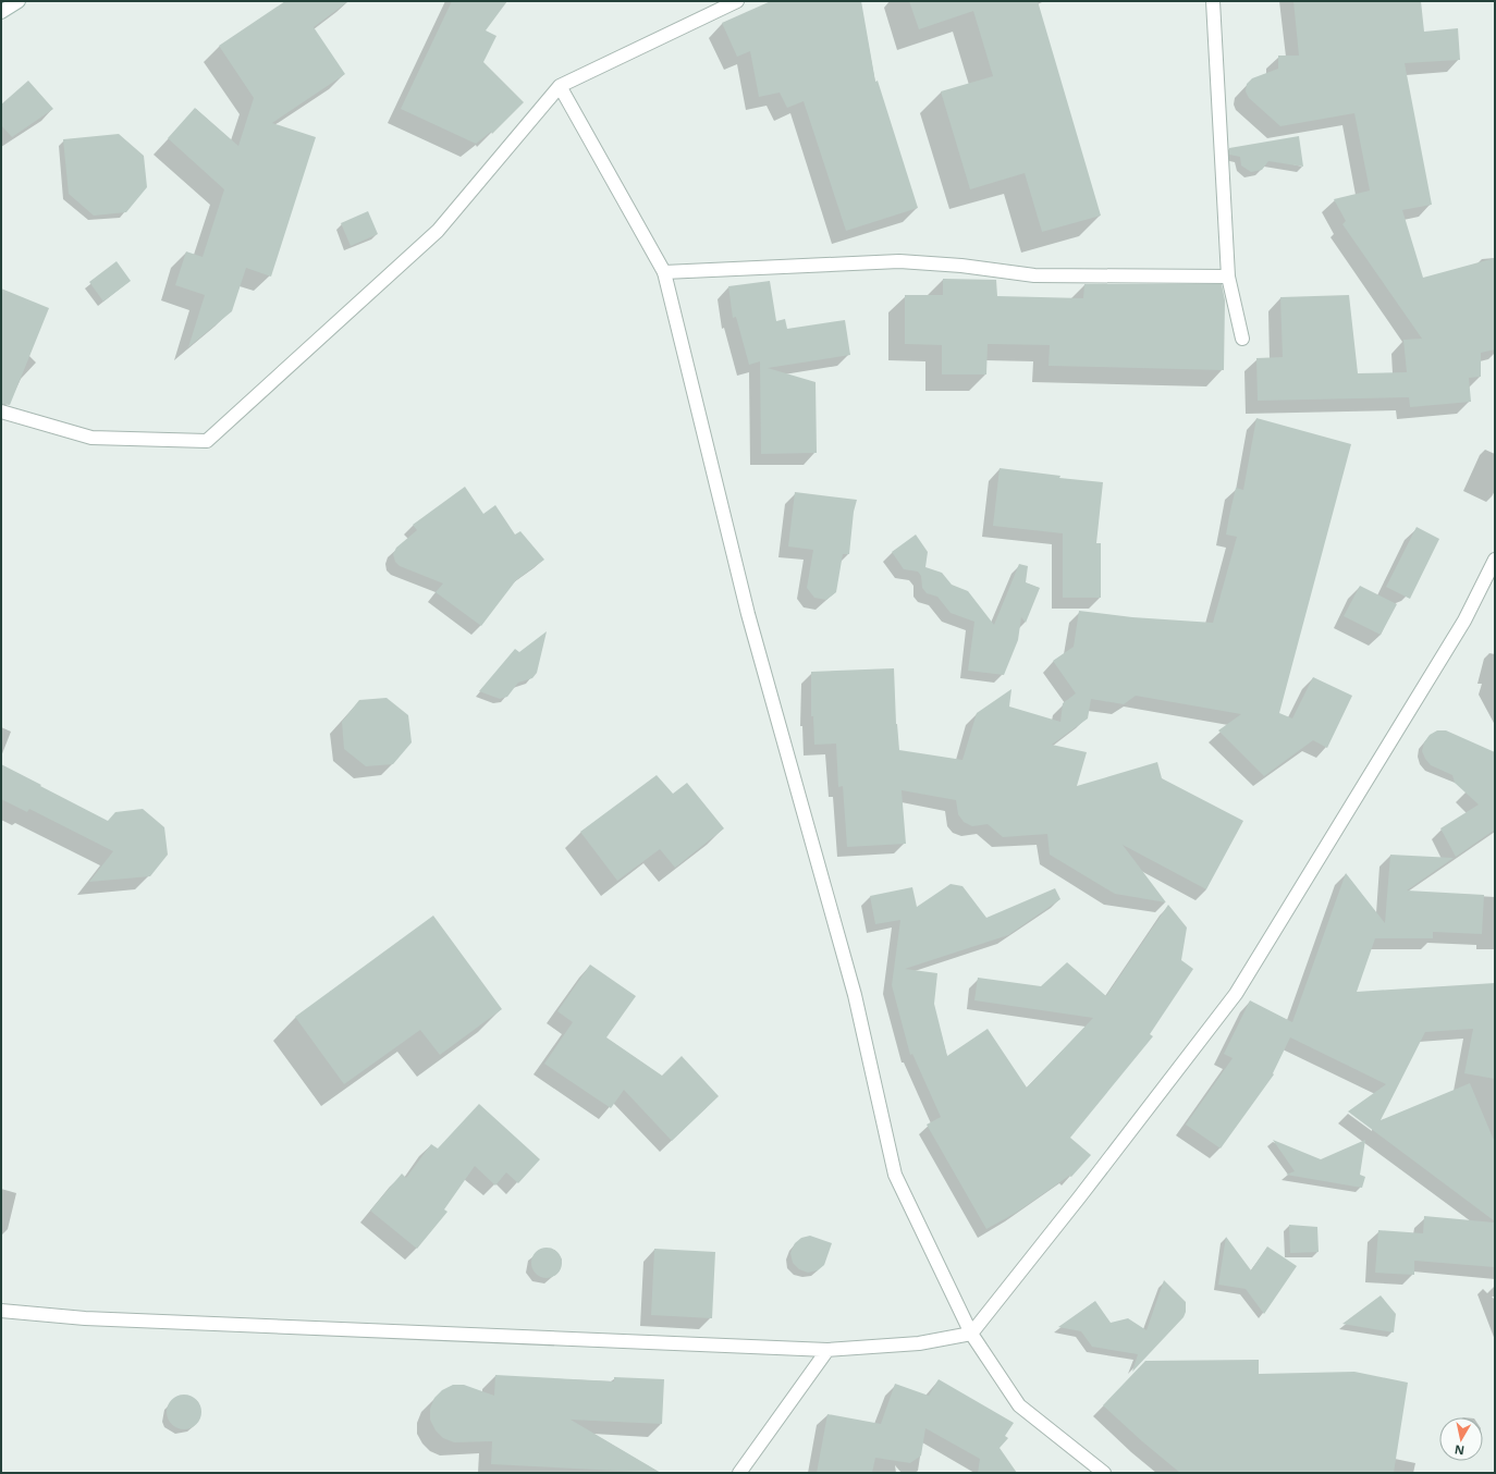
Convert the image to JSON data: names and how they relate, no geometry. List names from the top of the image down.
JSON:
{
  "north": "bottom"
}
